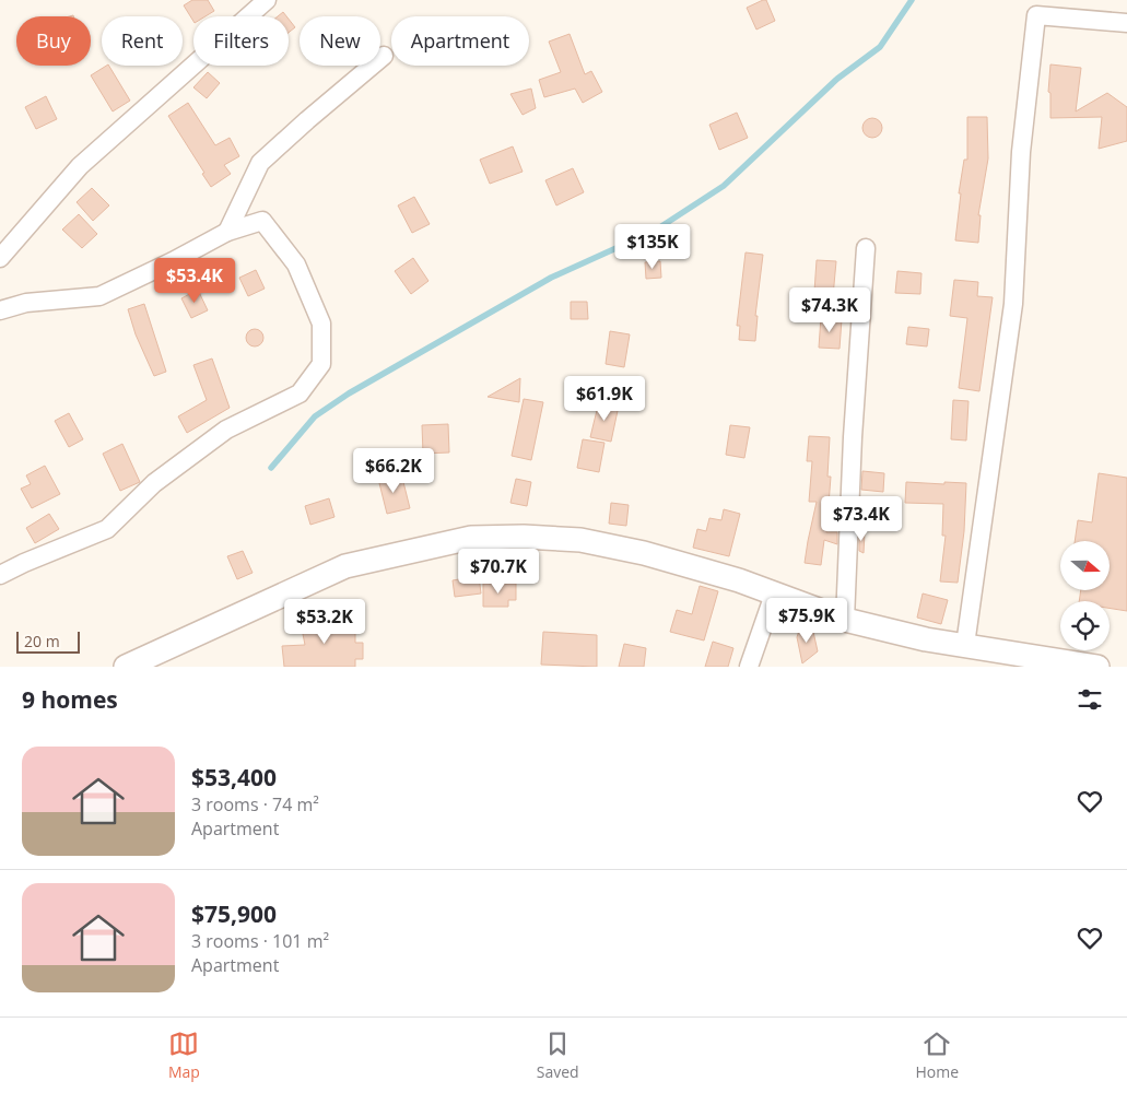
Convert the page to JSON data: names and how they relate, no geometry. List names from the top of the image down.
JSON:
{
  "scale_bar": "20 m",
  "north": "right",
  "page": {
    "chip": [
      "Buy",
      "Rent",
      "Filters",
      "New",
      "Apartment"
    ],
    "price": [
      "$135K",
      "$53.4K",
      "$74.3K",
      "$61.9K",
      "$66.2K",
      "$73.4K",
      "$70.7K",
      "$75.9K",
      "$53.2K"
    ],
    "scale": "20 m",
    "heading": "9 homes",
    "list": [
      {
        "name": "$53,400",
        "note": "3 rooms · 74 m² · Apartment"
      },
      {
        "name": "$75,900",
        "note": "3 rooms · 101 m² · Apartment"
      }
    ],
    "tabs": ["Map", "Saved", "Home"]
  }
}
